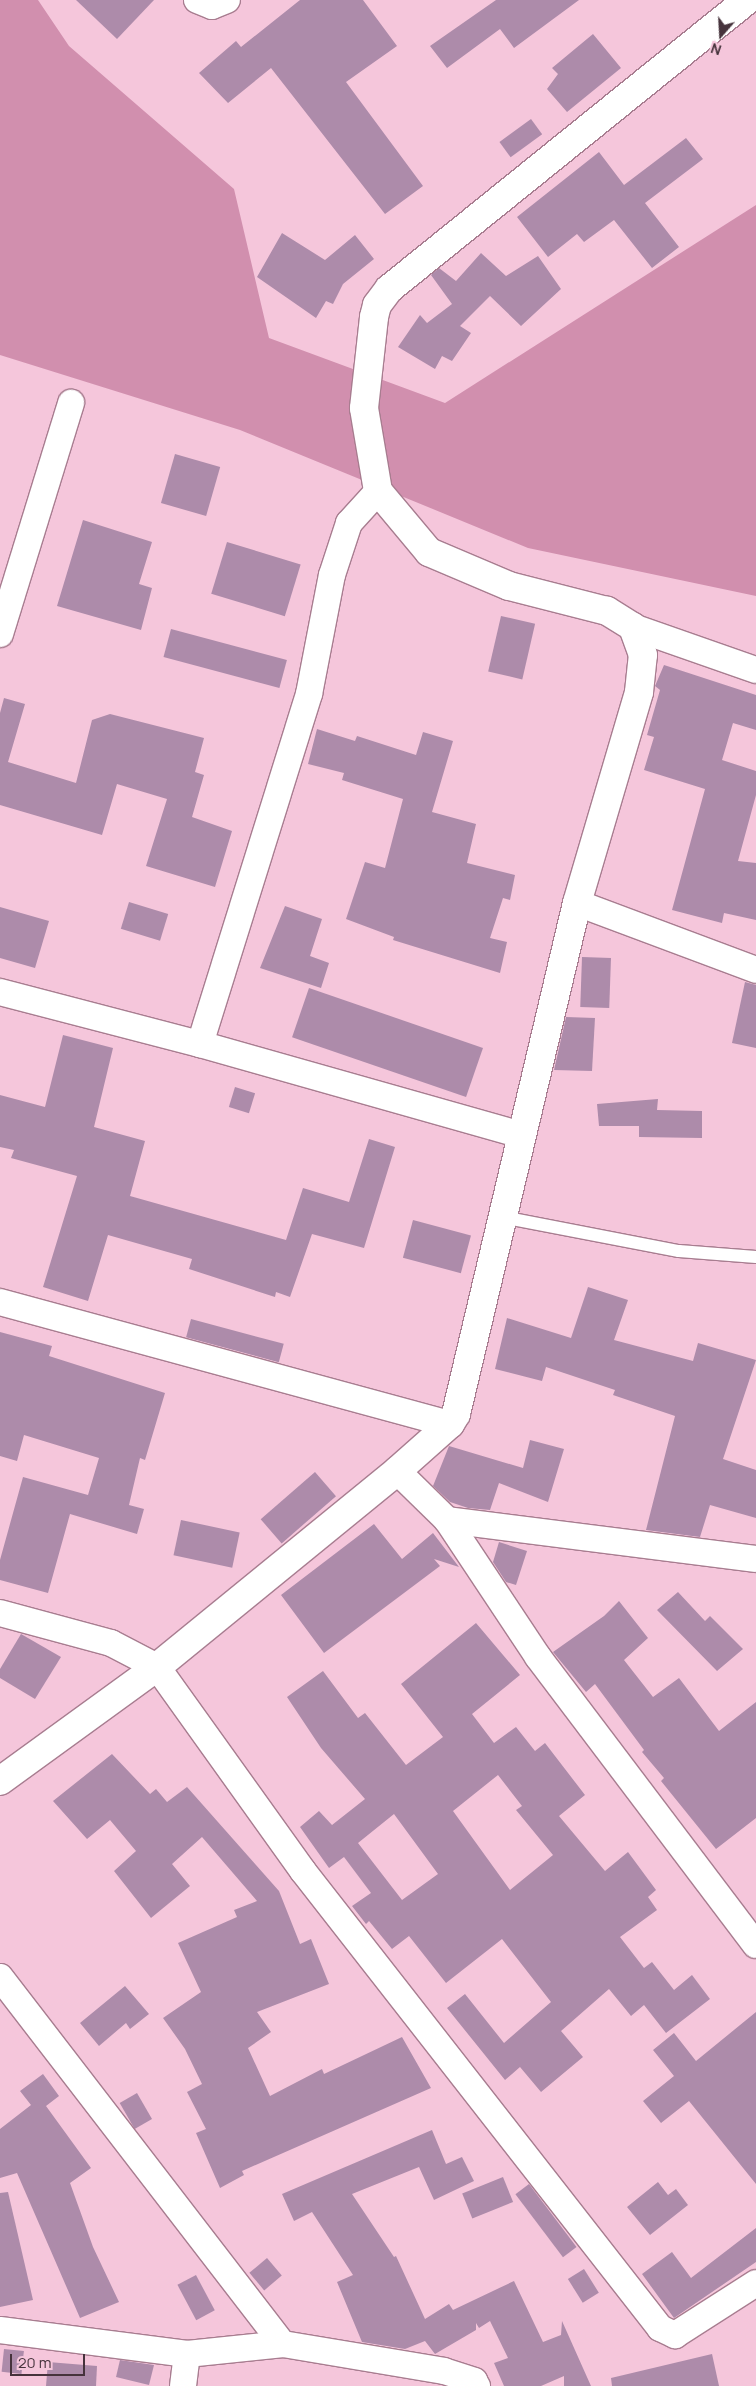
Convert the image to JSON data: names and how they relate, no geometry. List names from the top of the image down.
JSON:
{
  "scale_bar": "20 m",
  "north": "bottom"
}
